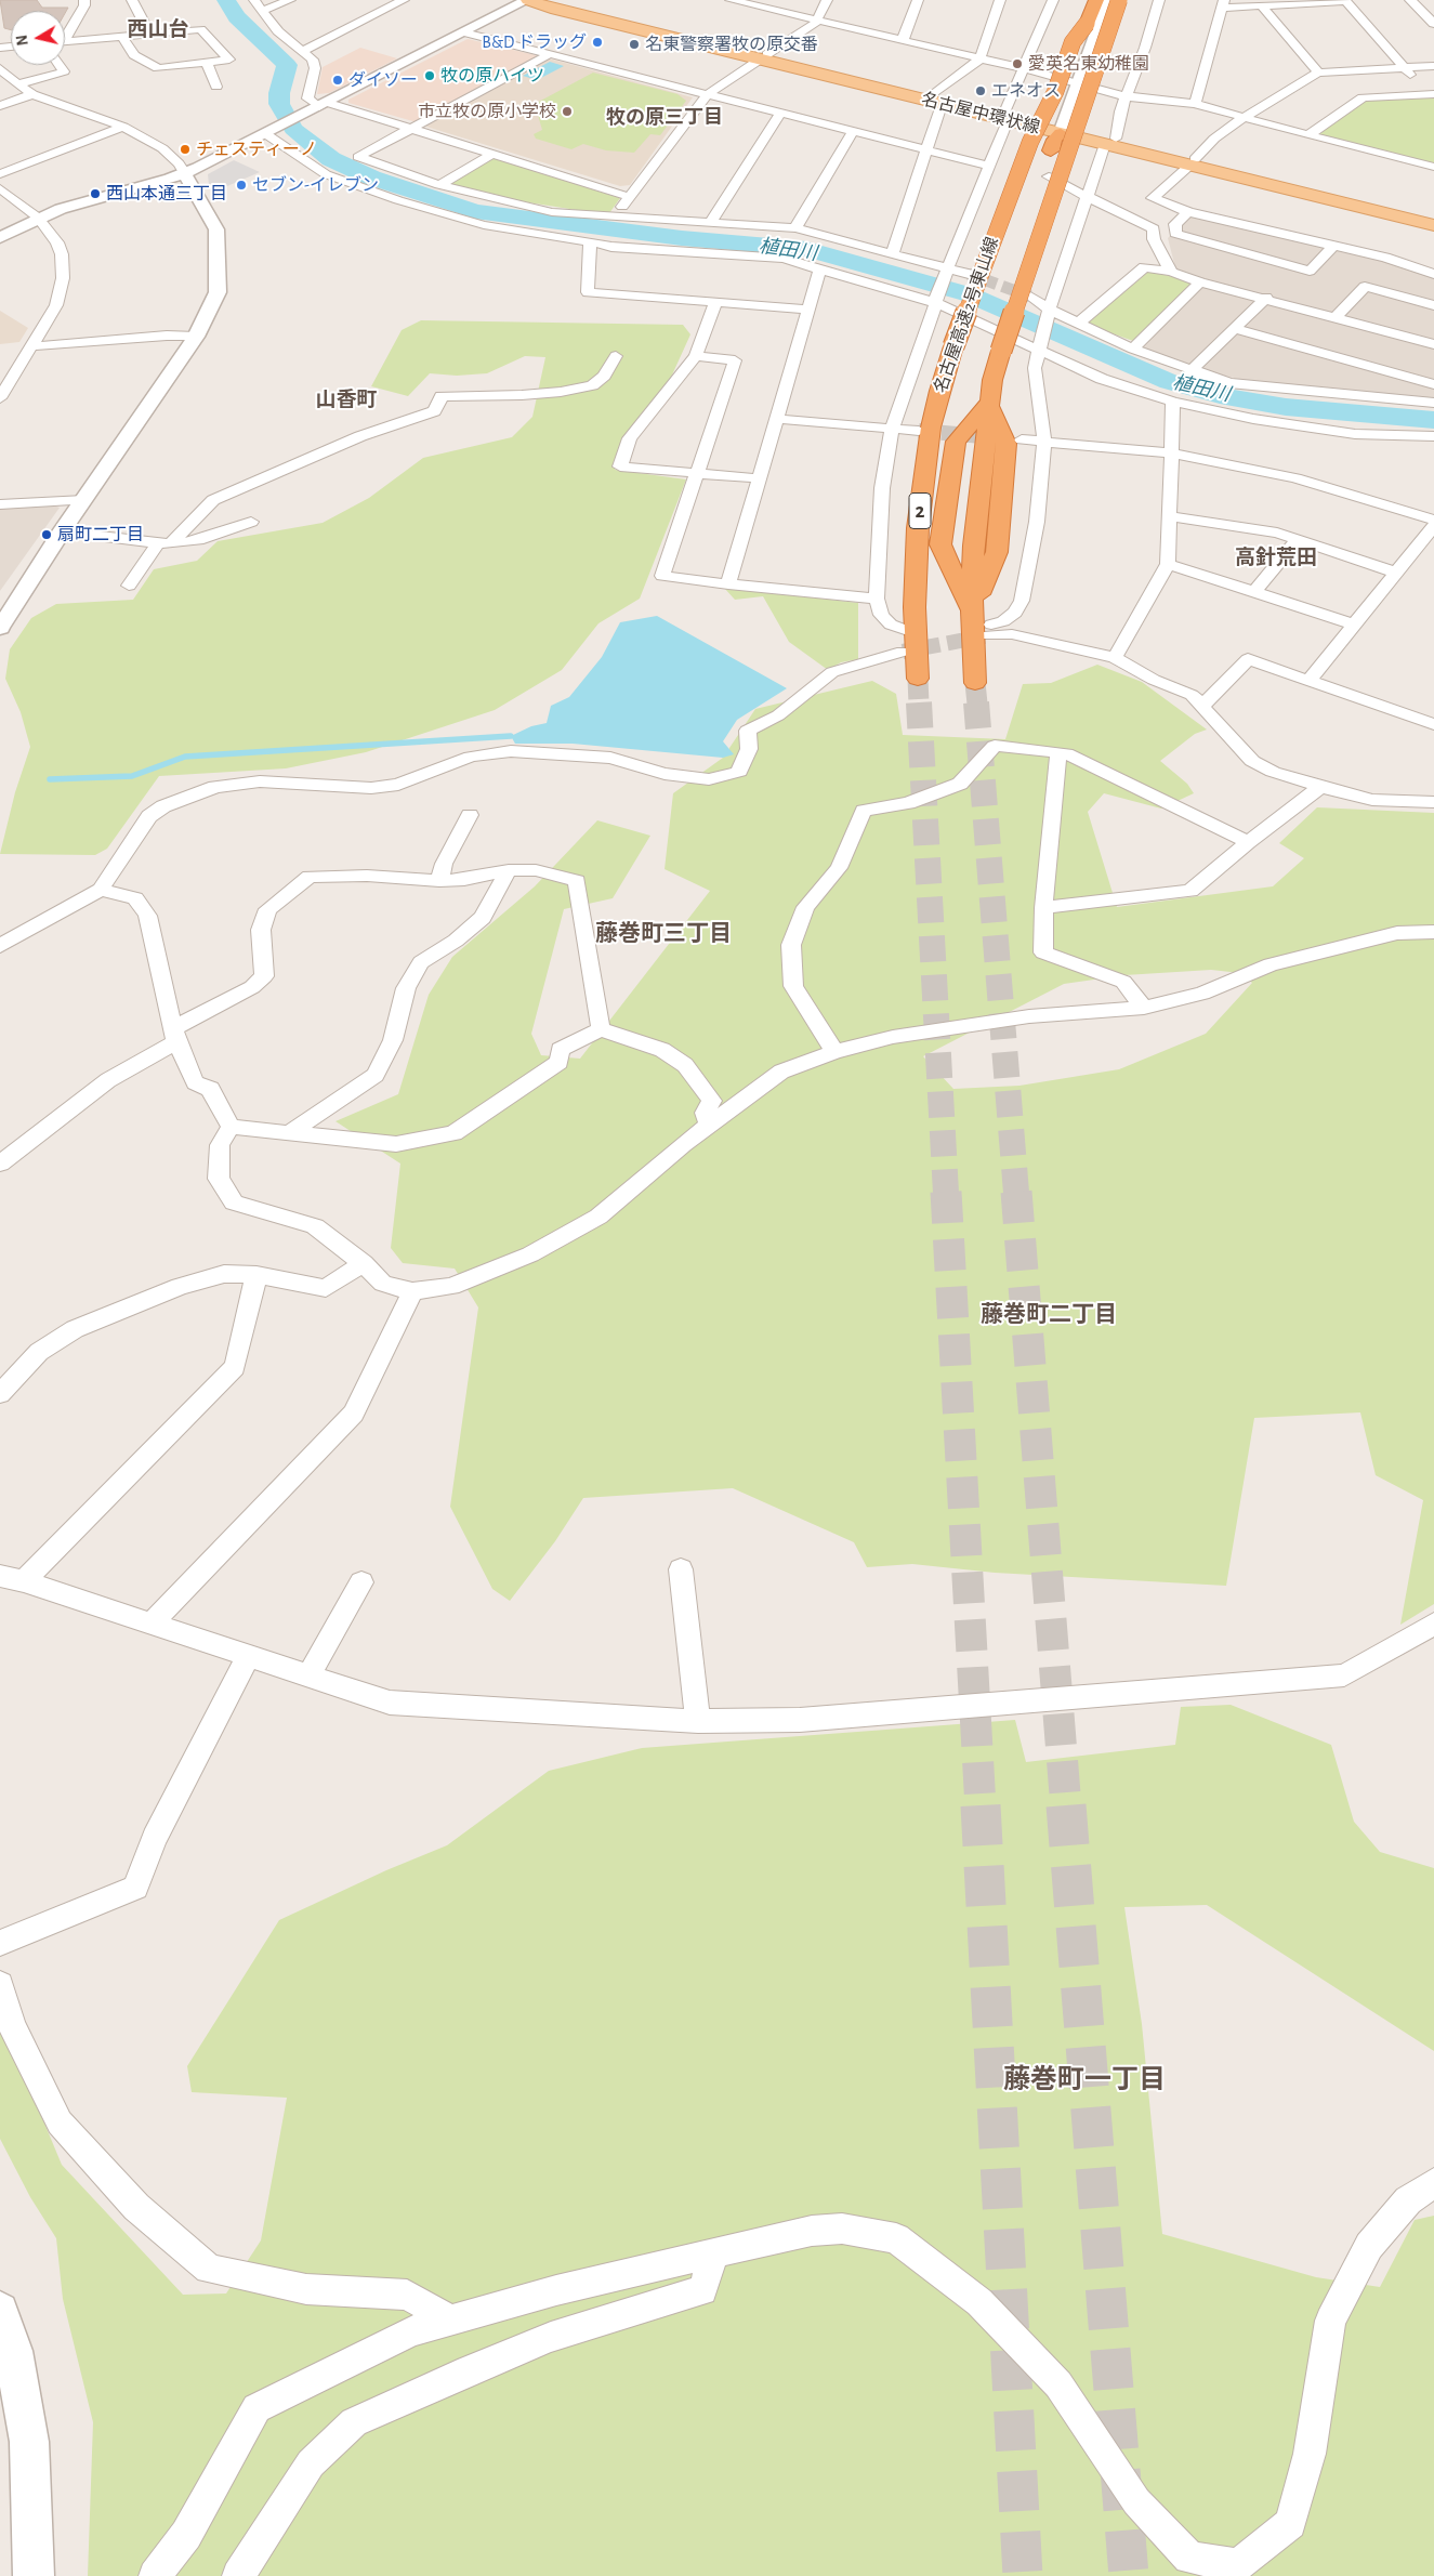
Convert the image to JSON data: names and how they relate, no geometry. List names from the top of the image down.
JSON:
{
  "streets": {
    "highway": ["名古屋高速2号東山線", "2"],
    "main road": ["名古屋中環状線"]
  },
  "districts": [
    "西山台",
    "牧の原三丁目",
    "山香町",
    "高針荒田",
    "藤巻町三丁目",
    "藤巻町二丁目",
    "藤巻町一丁目"
  ],
  "water": ["植田川"],
  "places": [
    "B&D ドラッグ",
    "名東警察署牧の原交番",
    "愛英名東幼稚園",
    "牧の原ハイツ",
    "ダイソー",
    "エネオス",
    "市立牧の原小学校",
    "チェスティーノ",
    "セブン-イレブン",
    "西山本通三丁目",
    "扇町二丁目"
  ],
  "north": "left"
}
